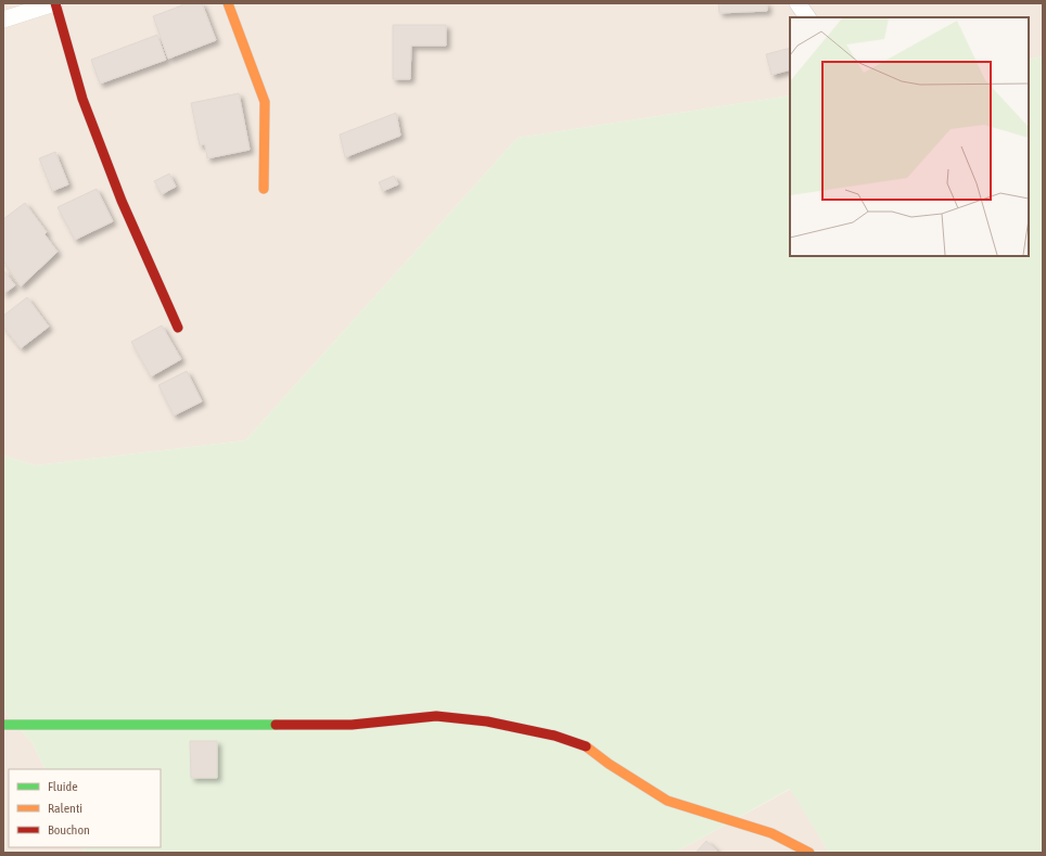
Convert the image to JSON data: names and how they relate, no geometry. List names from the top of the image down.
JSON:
{
  "legend": ["Fluide", "Ralenti", "Bouchon"]
}
